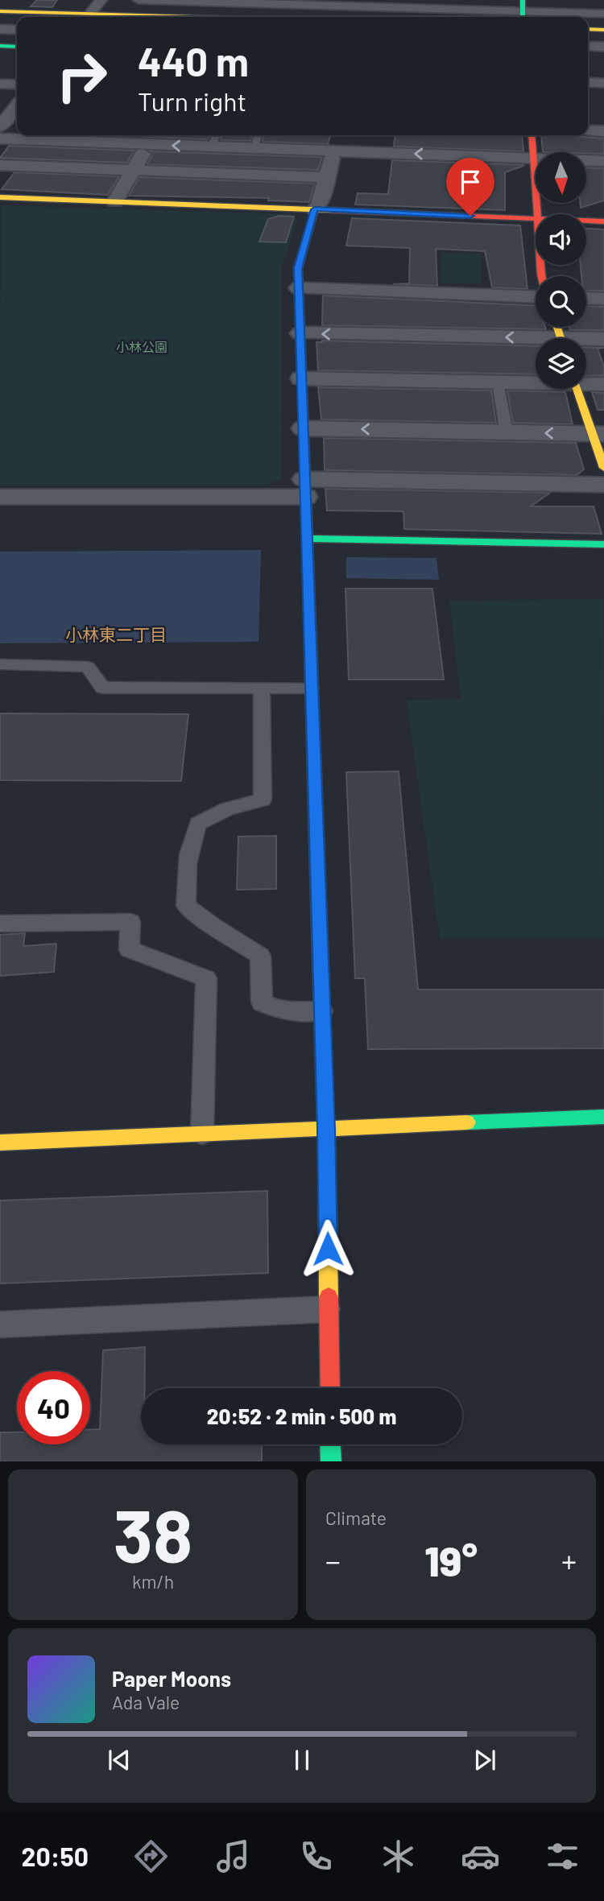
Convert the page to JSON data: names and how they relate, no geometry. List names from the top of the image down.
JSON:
{
  "districts": ["小林東二丁目"],
  "parks": ["小林公園"],
  "north": "bottom",
  "page": {
    "turn": ["440 m", "Turn right"],
    "limit": "40",
    "trip": "20:52 · 2 min · 500 m",
    "tile": [
      ["38", "km/h"],
      "Climate"
    ],
    "heat": ["−", "19°", "+"],
    "song": ["Paper Moons", "Ada Vale"],
    "tabs": "20:50"
  }
}
